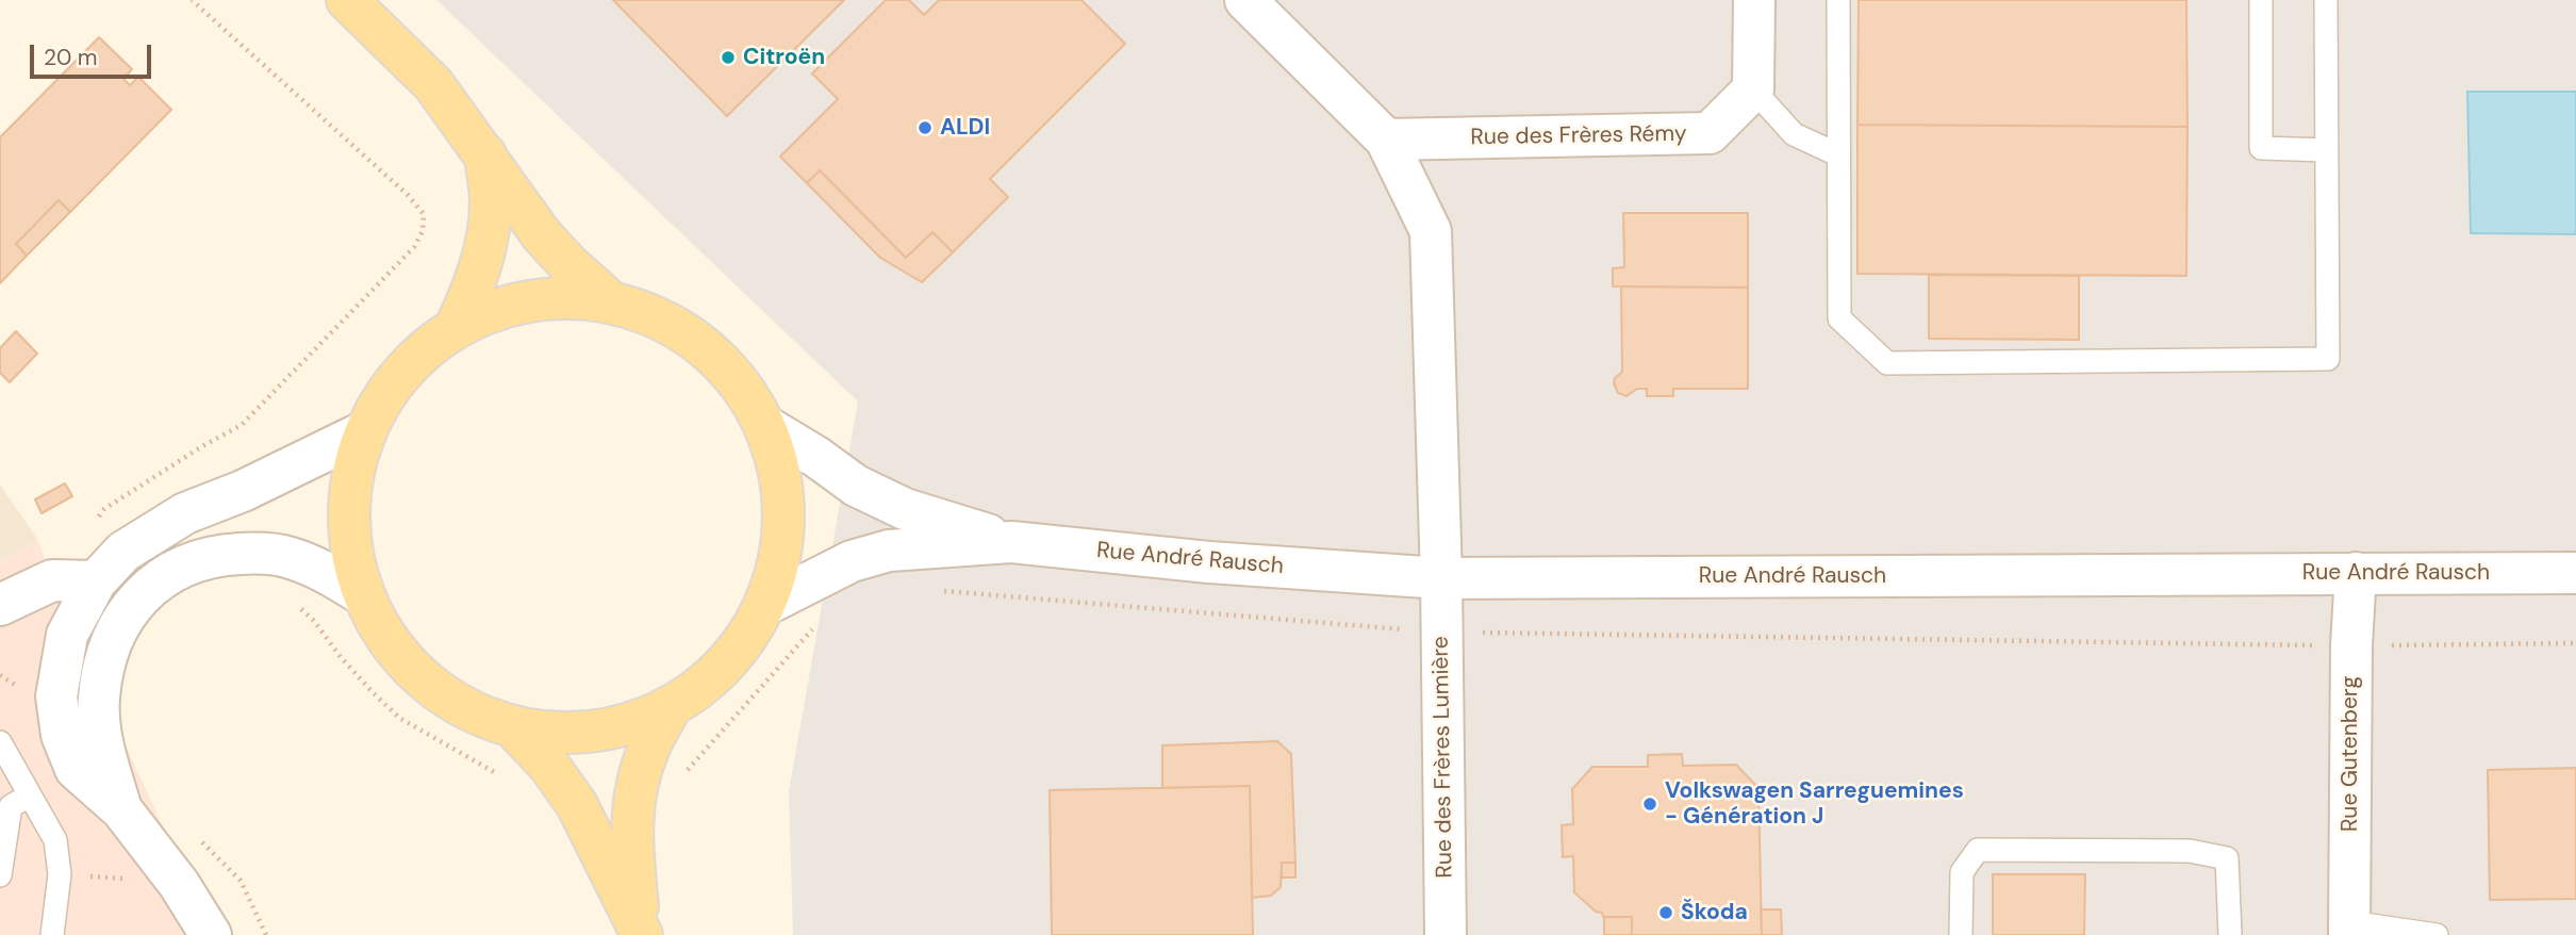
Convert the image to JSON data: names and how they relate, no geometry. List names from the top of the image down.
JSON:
{
  "streets": {
    "street": [
      "Rue des Frères Rémy",
      "Rue André Rausch",
      "Rue Gutenberg",
      "Rue des Frères Lumière"
    ]
  },
  "crossings": [
    ["Rue André Rausch", "Rue Gutenberg"],
    ["Rue André Rausch", "Rue des Frères Lumière"]
  ],
  "places": [
    "Citroën",
    "ALDI",
    "Volkswagen Sarreguemines - Génération J",
    "Škoda"
  ],
  "scale_bar": "20 m"
}
